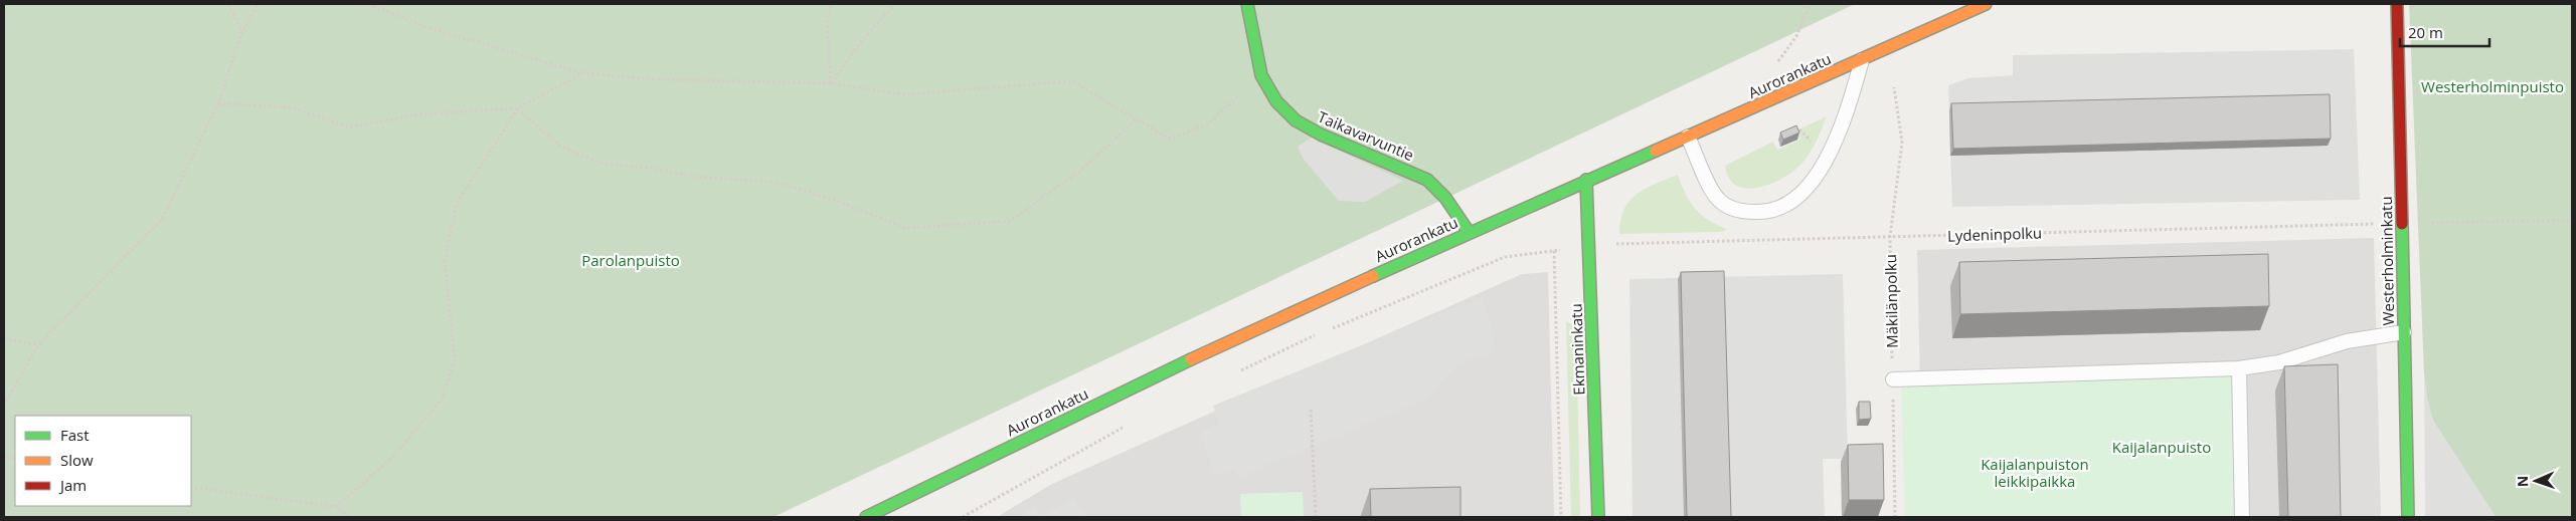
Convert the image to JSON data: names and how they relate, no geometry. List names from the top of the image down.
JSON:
{
  "streets": {
    "street": [
      "Aurorankatu",
      "Taikavarvuntie",
      "Westerholminkatu",
      "Ekmaninkatu"
    ],
    "path": ["Lydeninpolku", "Mäkilänpolku"]
  },
  "crossings": [
    ["Aurorankatu", "Taikavarvuntie"],
    ["Aurorankatu", "Ekmaninkatu"],
    ["Lydeninpolku", "Westerholminkatu"],
    ["Lydeninpolku", "Mäkilänpolku"],
    ["Lydeninpolku", "Ekmaninkatu"]
  ],
  "parks": [
    "Westerholminpuisto",
    "Parolanpuisto",
    "Kaijalanpuisto",
    "Kaijalanpuiston leikkipaikka"
  ],
  "legend": ["Fast", "Slow", "Jam"],
  "scale_bar": "20 m",
  "north": "left"
}
